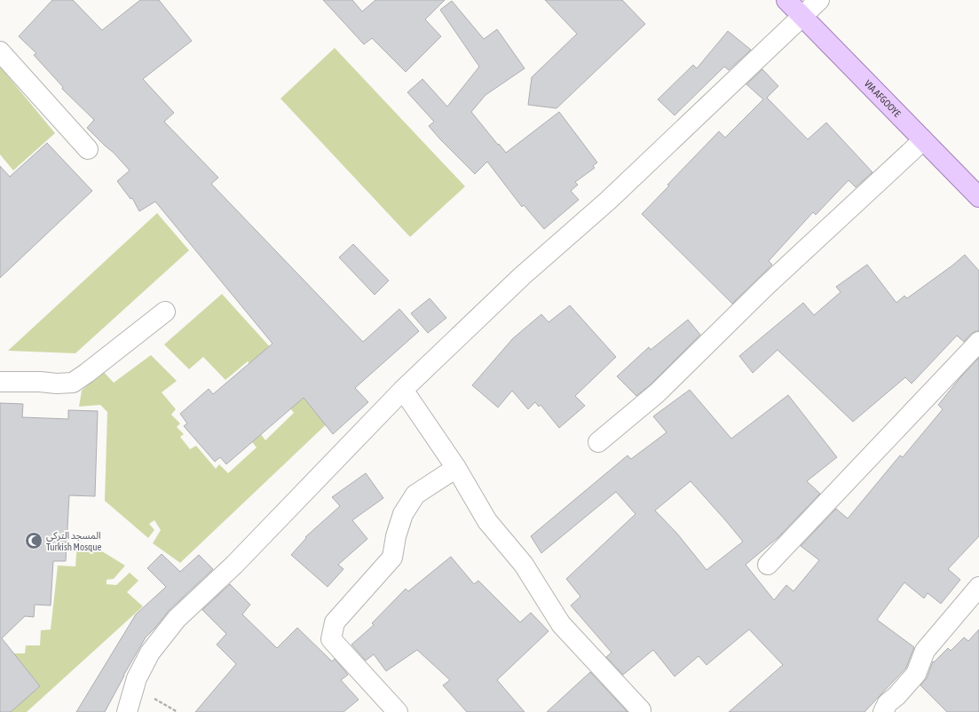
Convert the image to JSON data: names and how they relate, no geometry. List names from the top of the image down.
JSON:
{
  "streets": {
    "main road": ["VIA AFGOOYE"]
  },
  "places": {
    "mosque": ["المسجد التركي Turkish Mosque"]
  }
}
